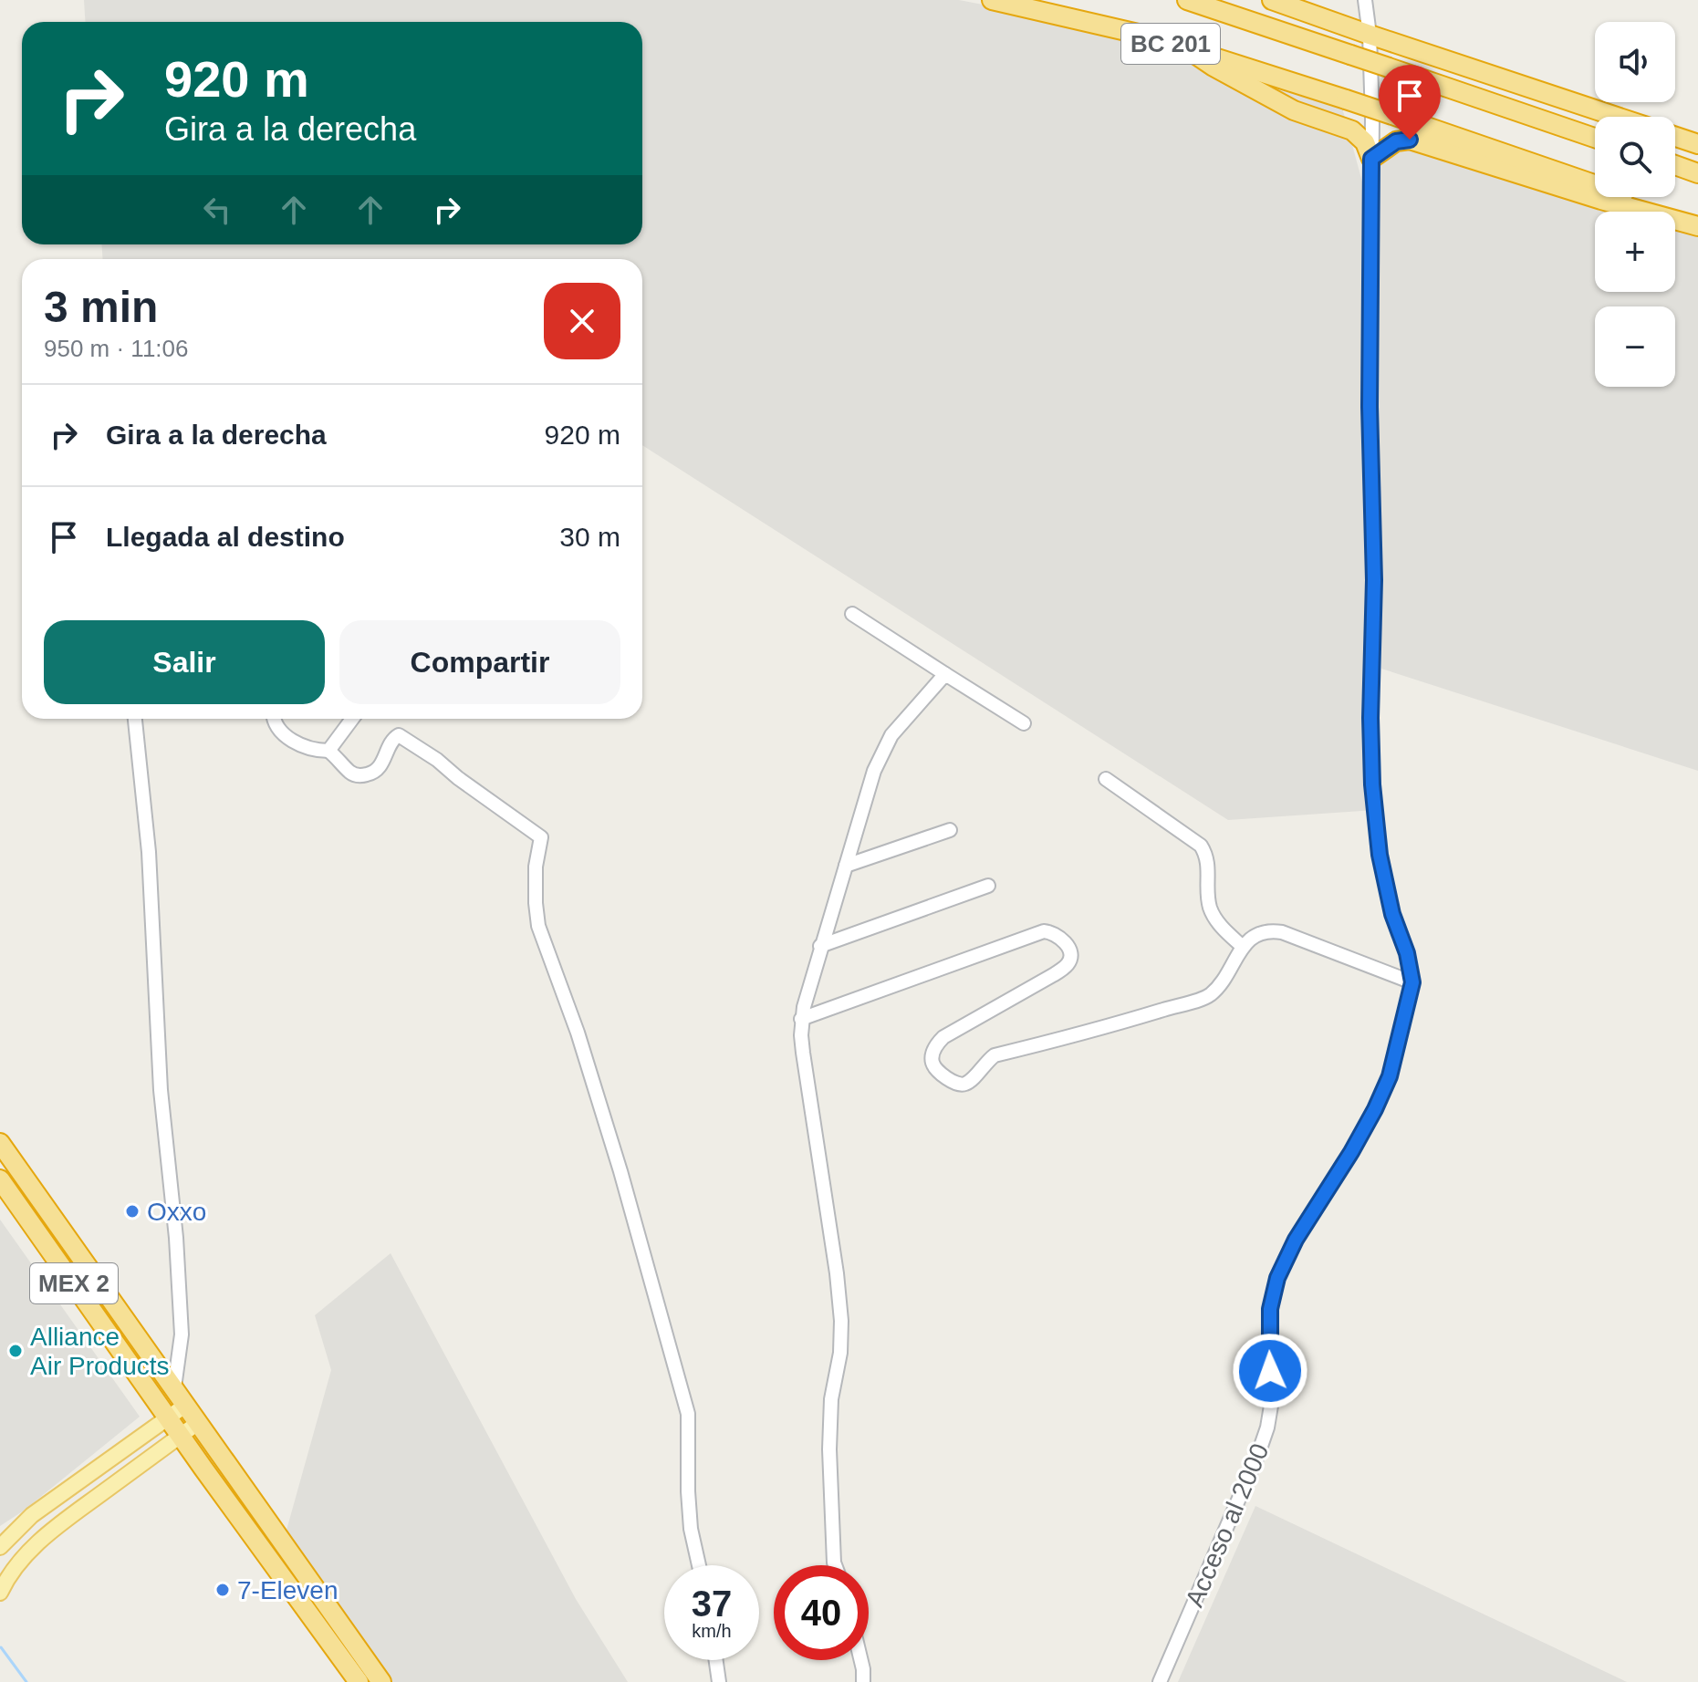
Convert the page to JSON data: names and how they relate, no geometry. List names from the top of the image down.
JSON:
{
  "streets": {
    "highway": ["BC 201", "MEX 2"],
    "street": ["Acceso al 2000"]
  },
  "places": ["Oxxo", "Alliance Air Products", "7-Eleven"],
  "page": {
    "map_buttons": ["+", "−"],
    "turn": ["920 m", "Gira a la derecha"],
    "heading": ["3 min", "950 m · 11:06"],
    "list": [
      {
        "name": "Gira a la derecha",
        "value": "920 m"
      },
      {
        "name": "Llegada al destino",
        "value": "30 m"
      }
    ],
    "buttons": ["Salir", "Compartir"],
    "speed": "37 km/h",
    "limit": "40"
  }
}
